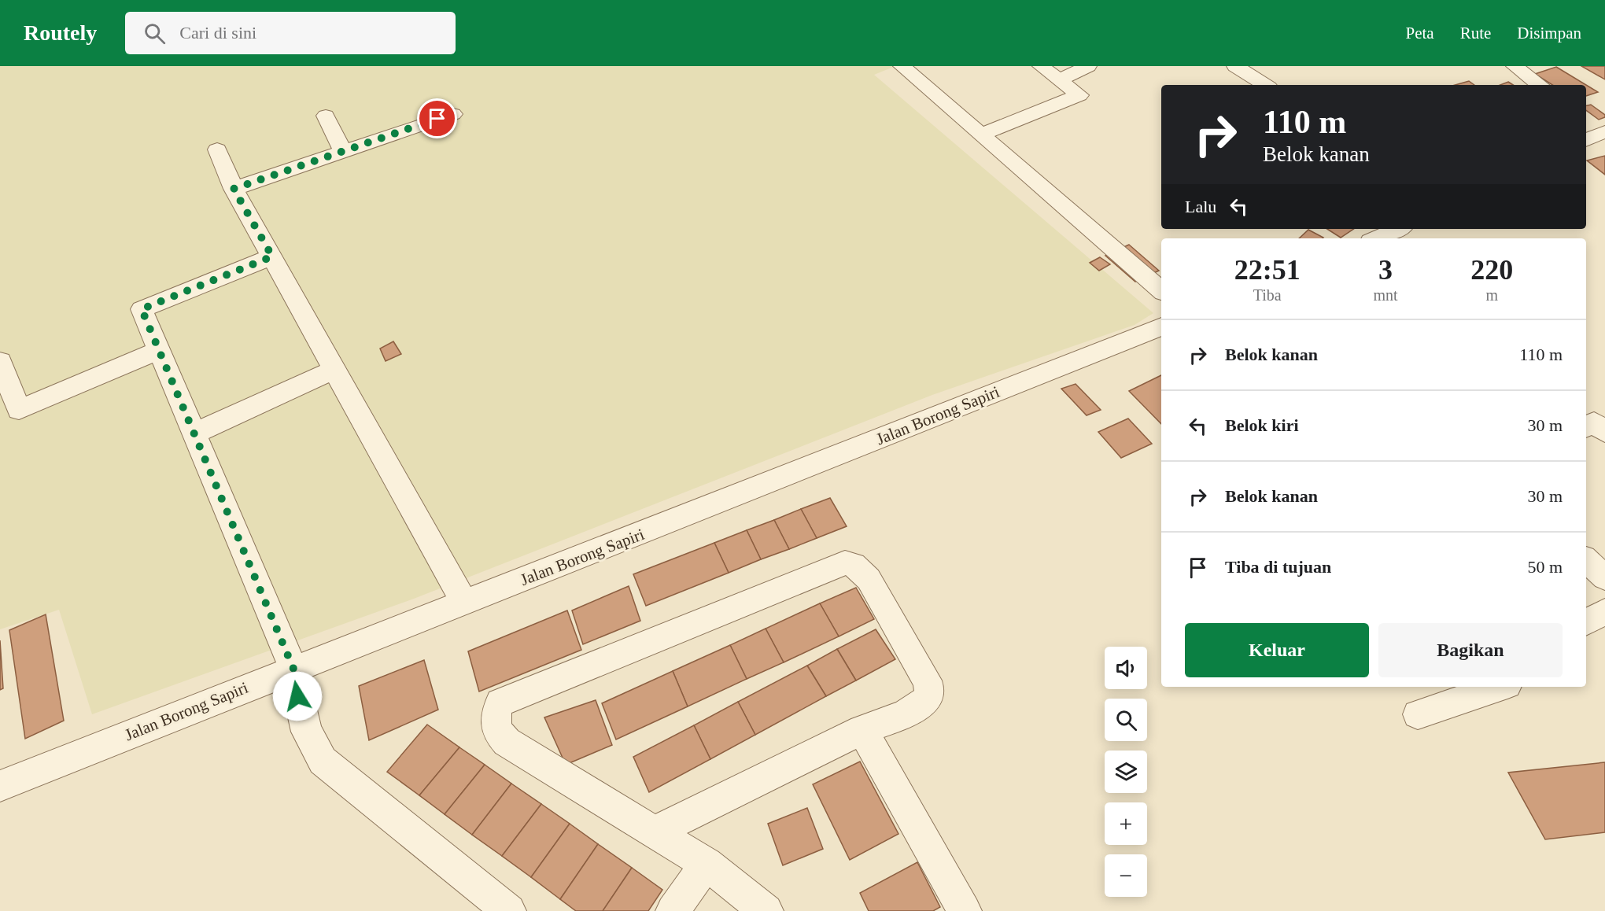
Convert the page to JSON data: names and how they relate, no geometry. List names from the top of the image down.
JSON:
{
  "streets": {
    "street": ["Jalan Borong Sapiri"]
  },
  "page": {
    "header": "Routely",
    "search": "Cari di sini",
    "nav": ["Peta", "Rute", "Disimpan"],
    "turn": ["110 m", "Belok kanan"],
    "then": "Lalu",
    "eta": [
      "22:51",
      "Tiba",
      "3",
      "mnt",
      "220",
      "m"
    ],
    "list": [
      {
        "name": "Belok kanan",
        "value": "110 m"
      },
      {
        "name": "Belok kiri",
        "value": "30 m"
      },
      {
        "name": "Belok kanan",
        "value": "30 m"
      },
      {
        "name": "Tiba di tujuan",
        "value": "50 m"
      }
    ],
    "buttons": ["Keluar", "Bagikan"],
    "map_buttons": ["+", "−"]
  }
}
